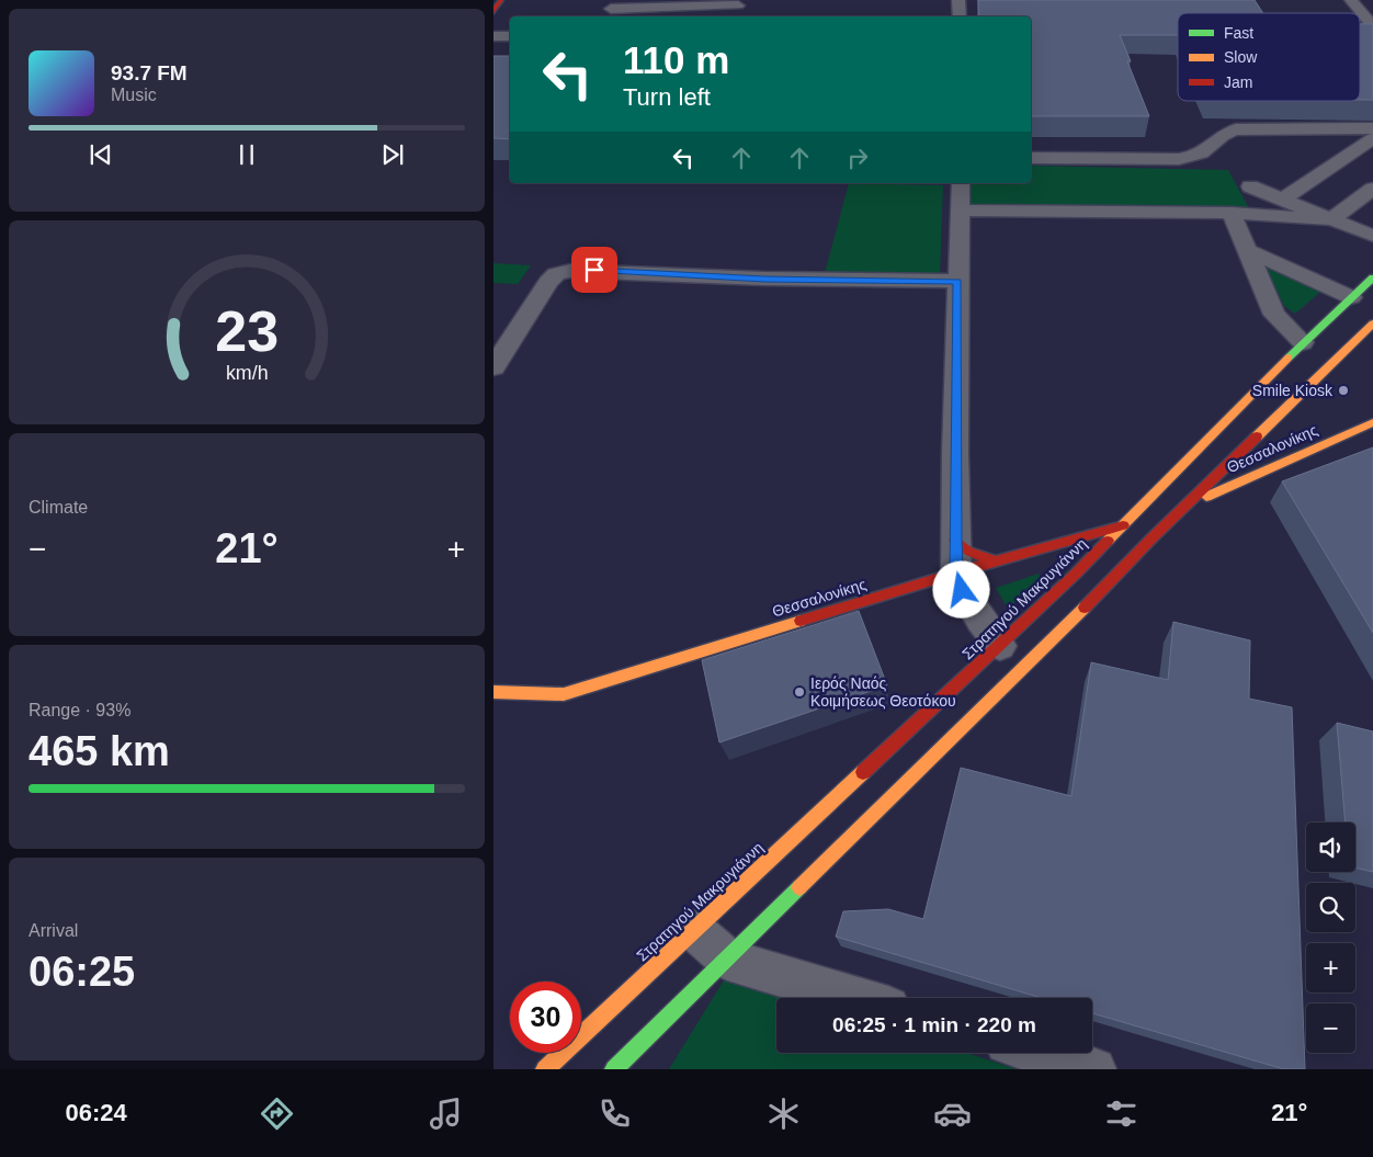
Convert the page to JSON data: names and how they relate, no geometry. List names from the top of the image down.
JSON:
{
  "streets": {
    "street": ["Θεσσαλονίκης", "Στρατηγού Μακρυγιάννη"]
  },
  "crossings": [
    ["Θεσσαλονίκης", "Στρατηγού Μακρυγιάννη"]
  ],
  "places": ["Smile Kiosk", "Ιερός Ναός Κοιμήσεως Θεοτόκου"],
  "legend": ["Fast", "Slow", "Jam"],
  "page": {
    "turn": ["110 m", "Turn left"],
    "song": ["93.7 FM", "Music"],
    "tile": [
      "Climate",
      ["Range · 93%", "465 km"],
      ["Arrival", "06:25"]
    ],
    "heat": ["−", "21°", "+"],
    "map_buttons": ["+", "−"],
    "limit": "30",
    "trip": "06:25 · 1 min · 220 m",
    "tabs": ["06:24", "21°"],
    "gauge": ["23", "km/h"]
  }
}
